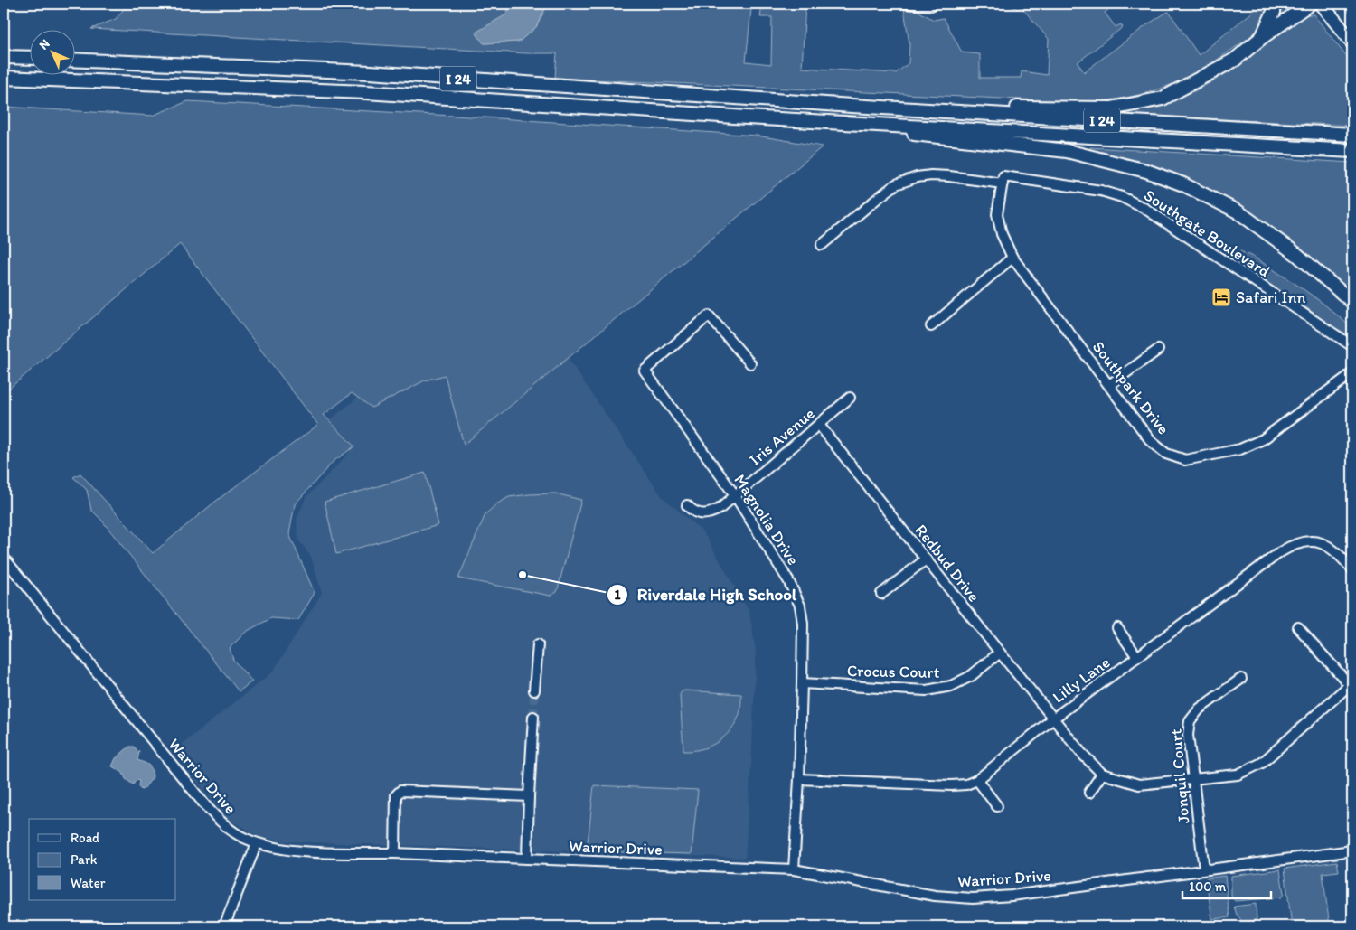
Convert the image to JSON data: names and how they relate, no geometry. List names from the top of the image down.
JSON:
{
  "streets": {
    "highway": ["I 24"],
    "street": [
      "Southgate Boulevard",
      "Southpark Drive",
      "Iris Avenue",
      "Magnolia Drive",
      "Redbud Drive",
      "Crocus Court",
      "Lilly Lane",
      "Warrior Drive",
      "Jonquil Court"
    ]
  },
  "crossings": [
    ["Southgate Boulevard", "Southpark Drive"],
    ["Iris Avenue", "Magnolia Drive"],
    ["Iris Avenue", "Redbud Drive"],
    ["Magnolia Drive", "Crocus Court"],
    ["Magnolia Drive", "Lilly Lane"],
    ["Magnolia Drive", "Warrior Drive"],
    ["Redbud Drive", "Crocus Court"],
    ["Redbud Drive", "Lilly Lane"],
    ["Warrior Drive", "Jonquil Court"]
  ],
  "places": {
    "hotel": ["Safari Inn"],
    "other": ["Riverdale High School"]
  },
  "legend": ["Road", "Park", "Water"],
  "scale_bar": "100 m",
  "north": "top left"
}
